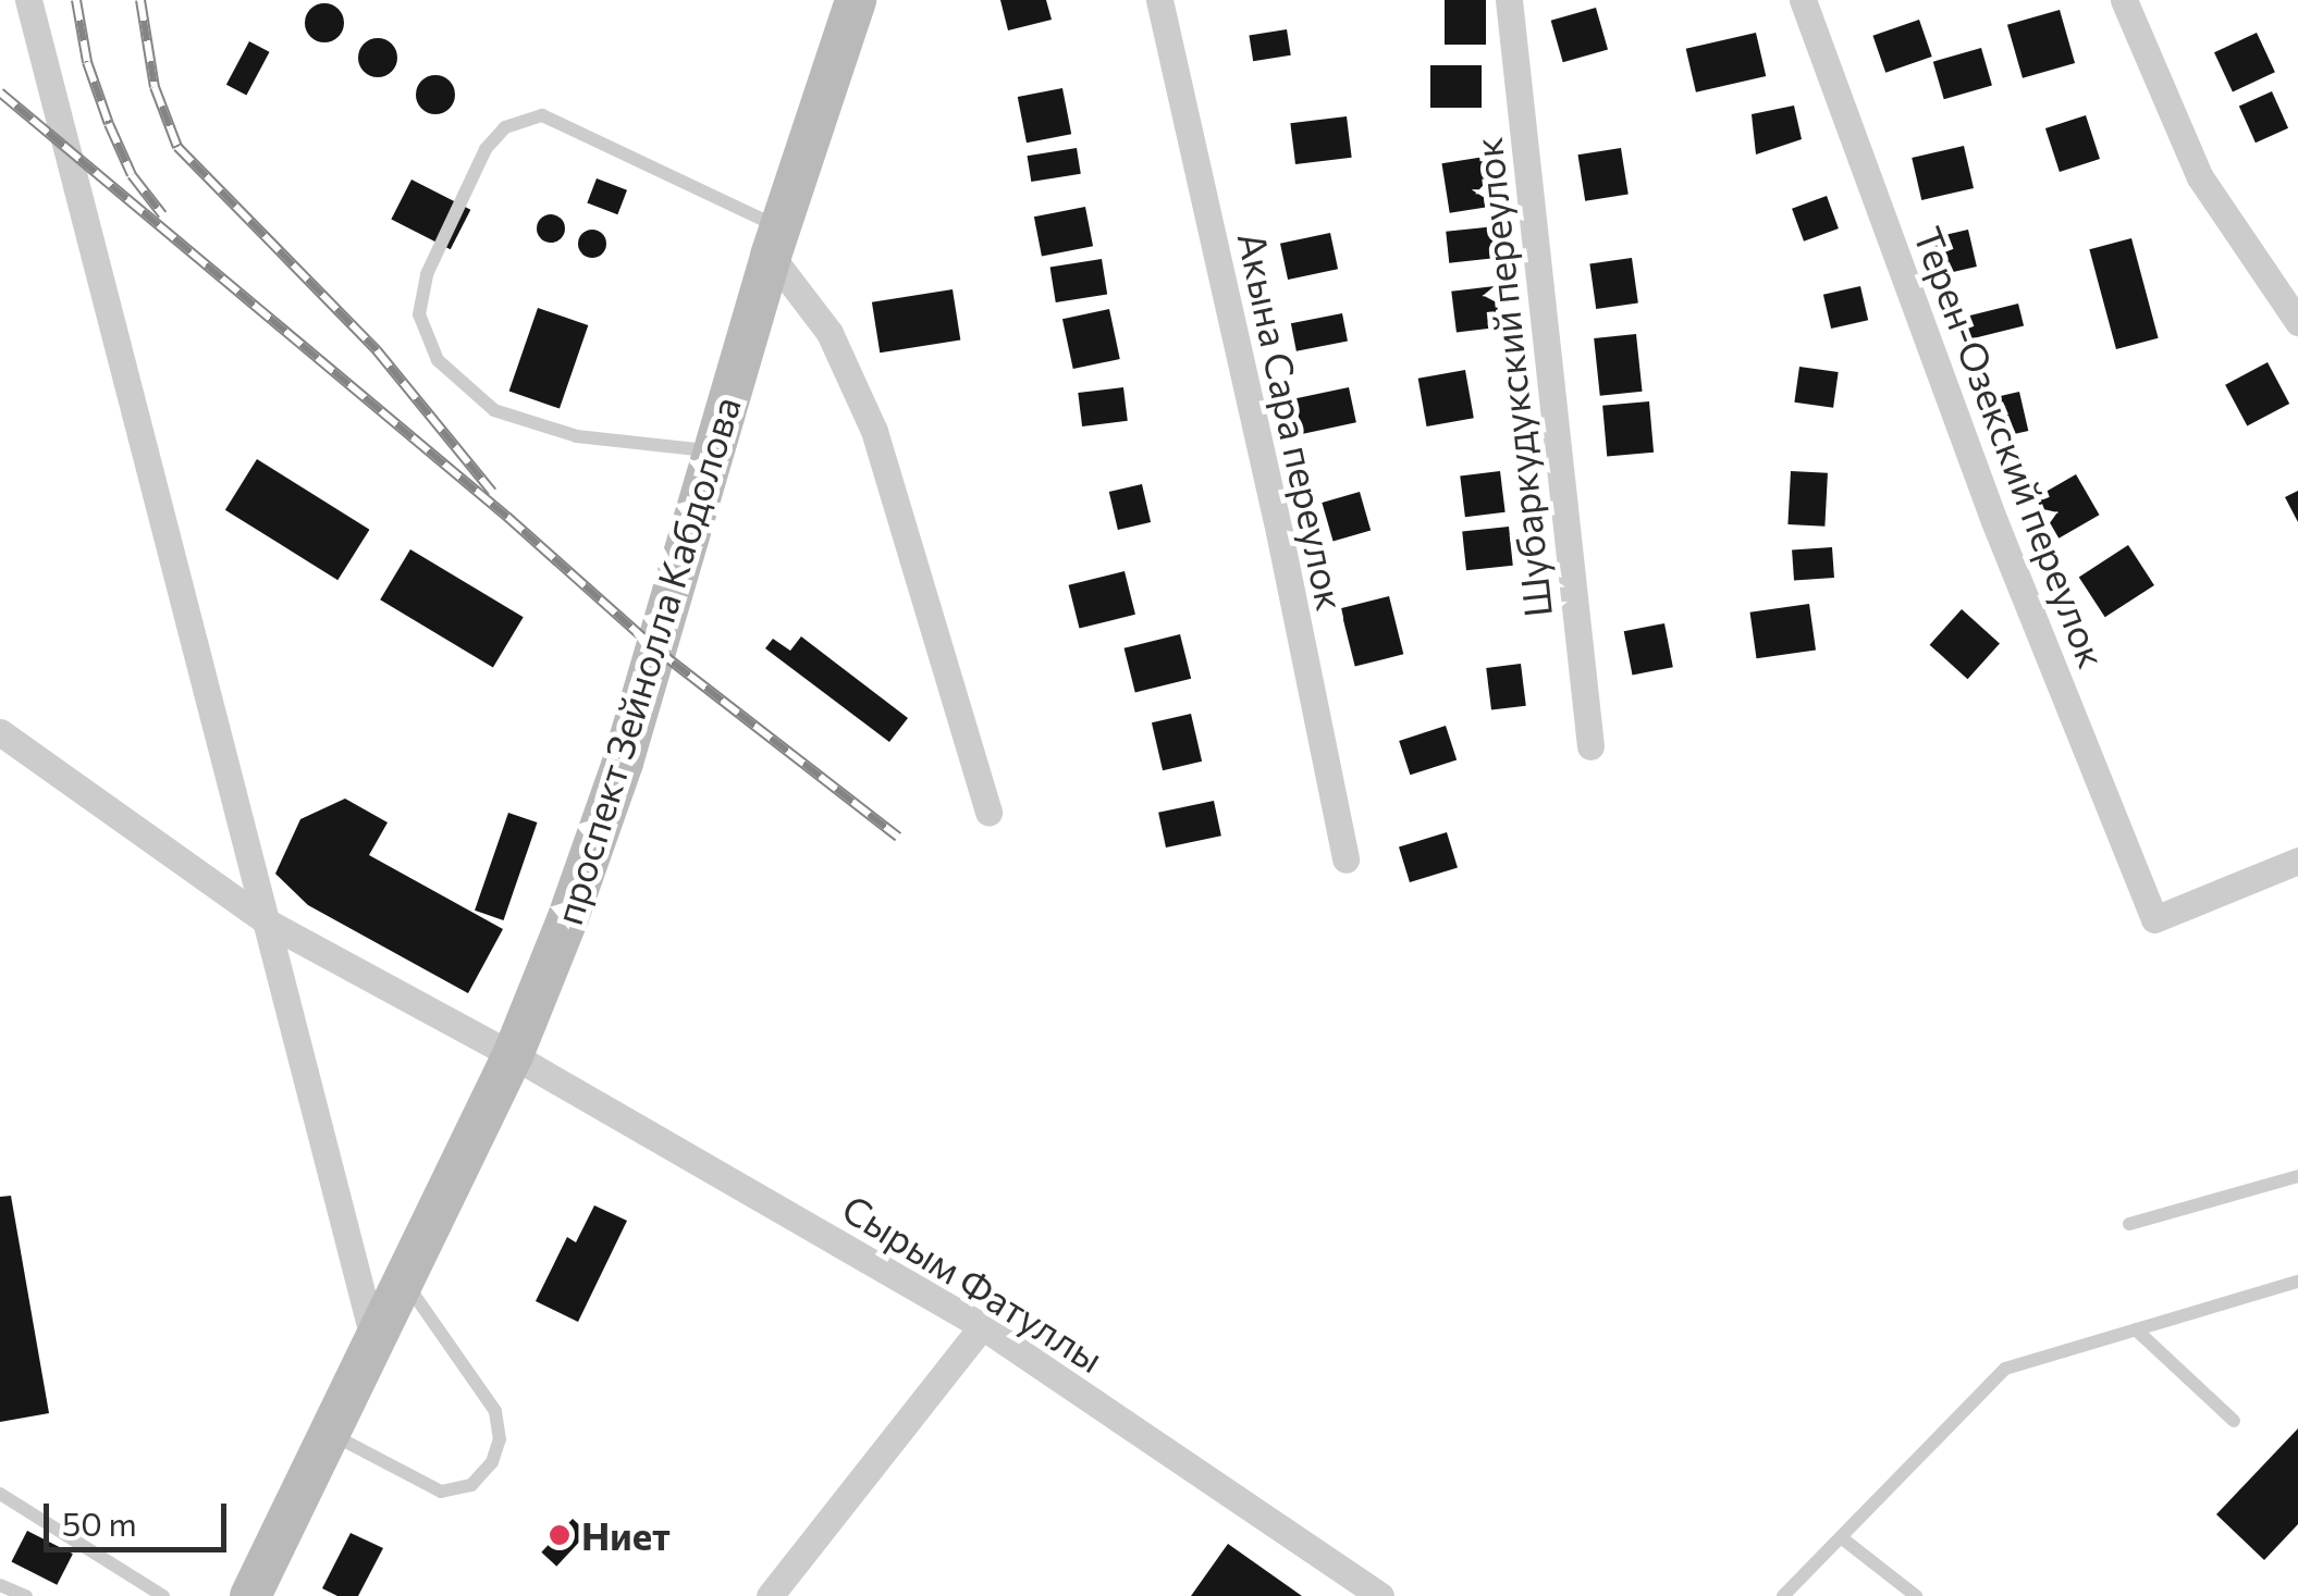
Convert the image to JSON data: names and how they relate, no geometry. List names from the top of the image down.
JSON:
{
  "streets": {
    "main road": ["проспект Зейнолла Кабдолова"],
    "street": [
      "Шубаркудукский переулок",
      "Акына Сара переулок",
      "Терен-Озекский переулок",
      "Сырым Фатуллы"
    ]
  },
  "crossings": [
    ["проспект Зейнолла Кабдолова", "Сырым Фатуллы"]
  ],
  "places": ["Ниет"],
  "scale_bar": "50 m"
}
